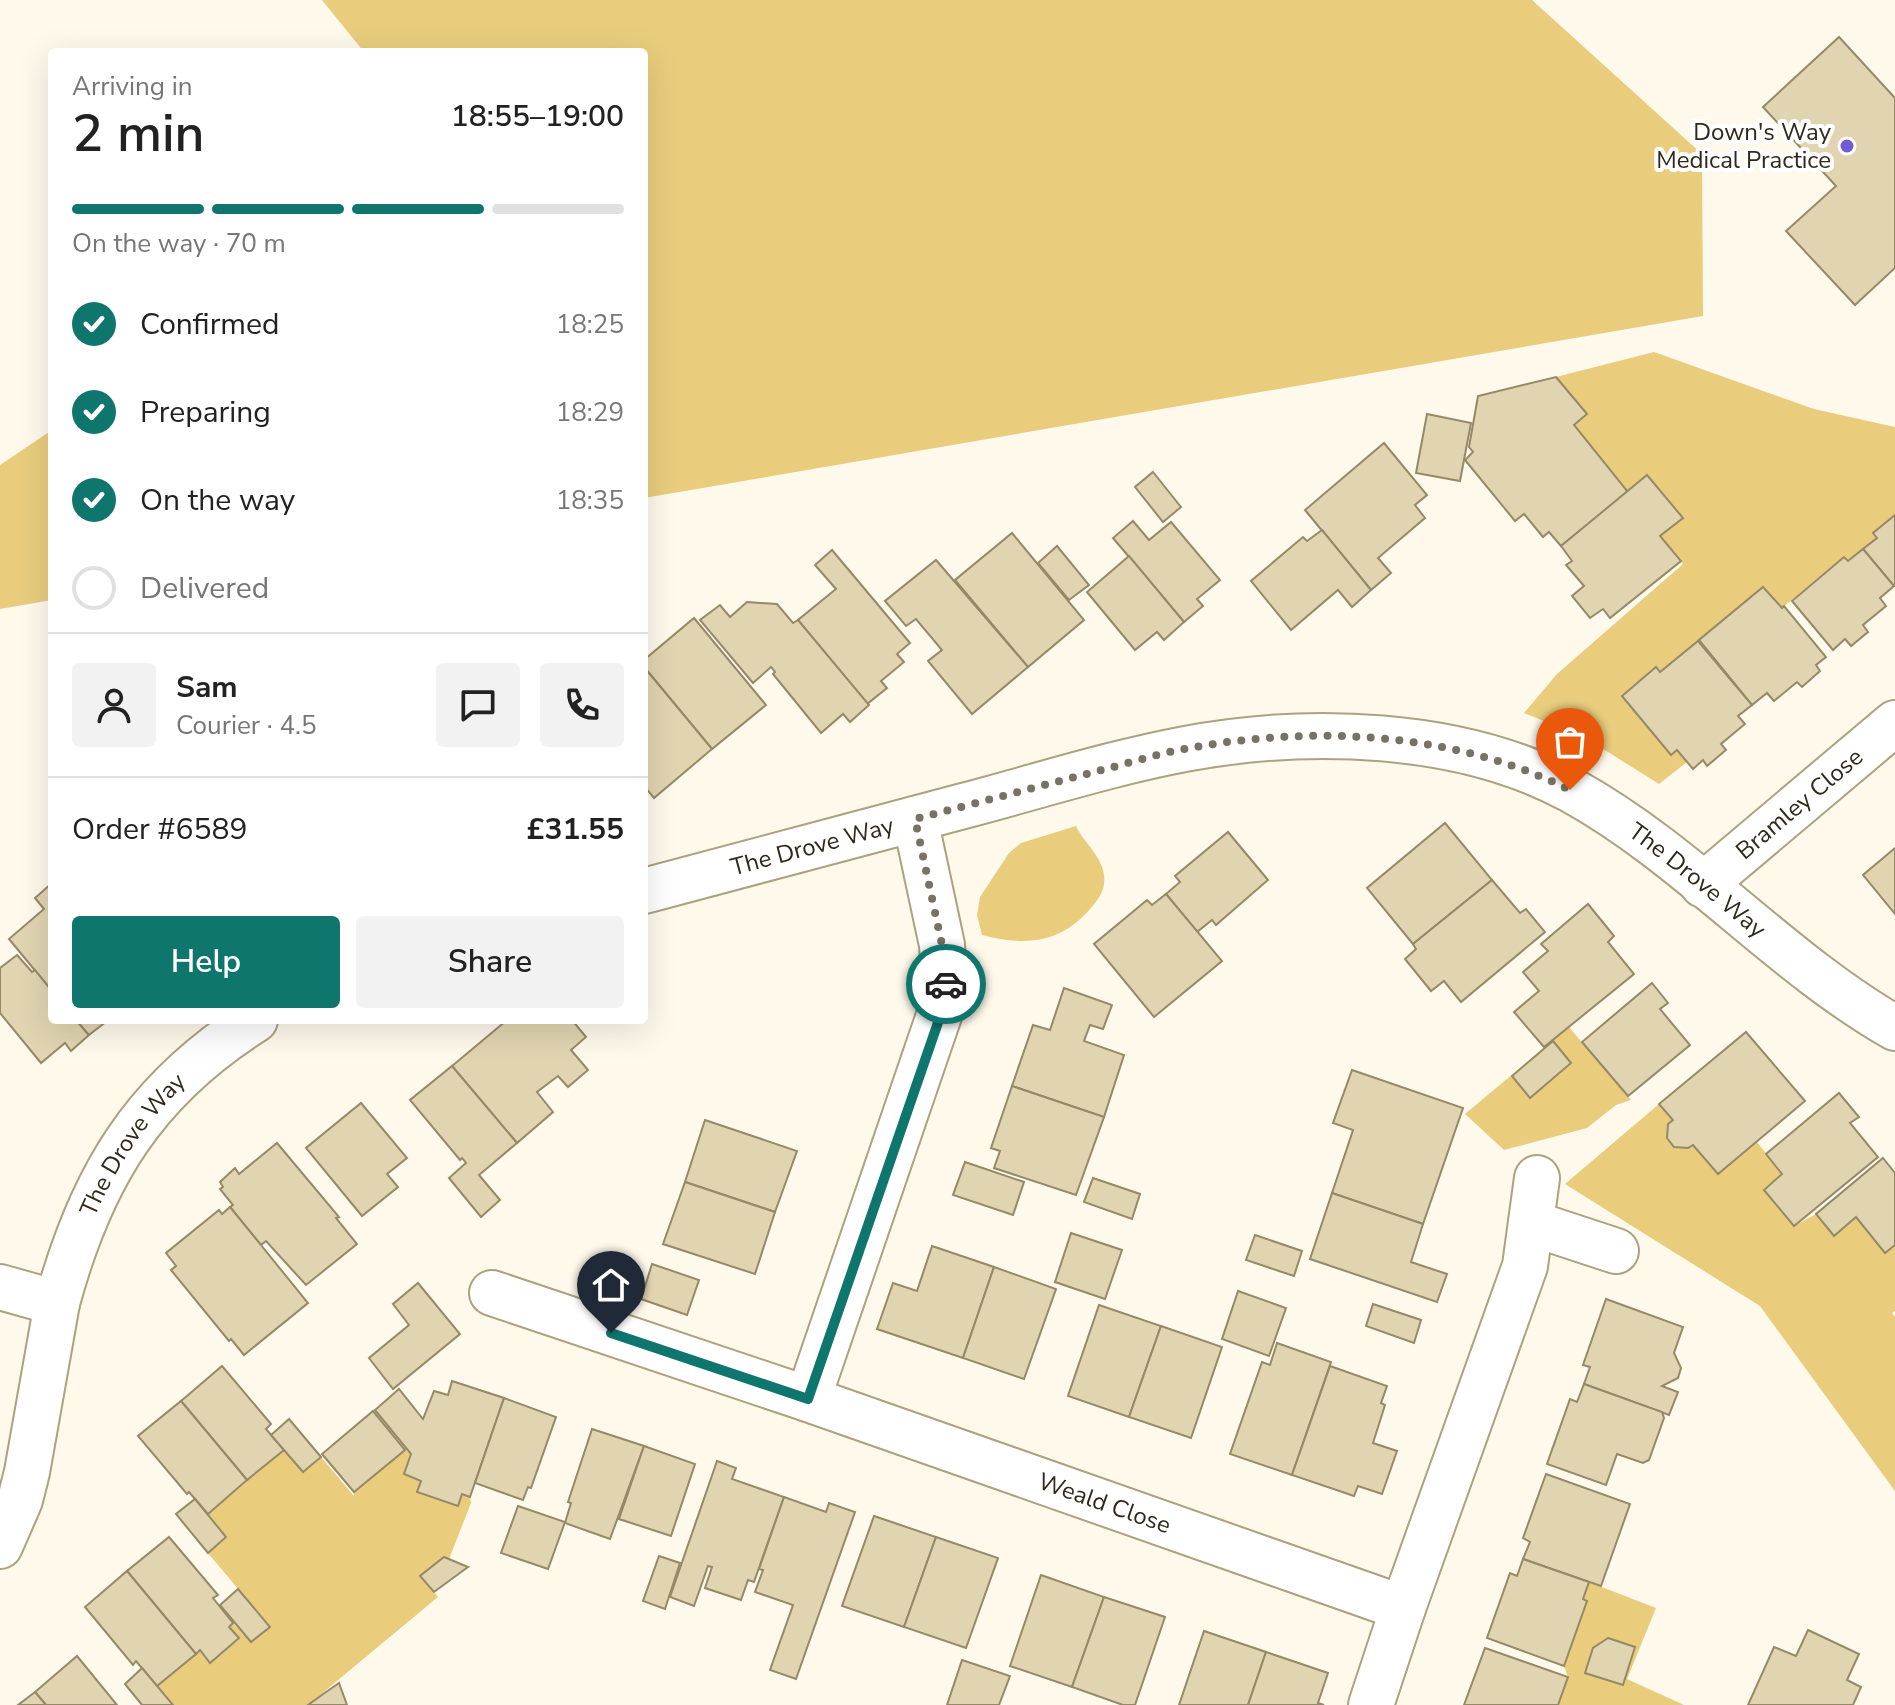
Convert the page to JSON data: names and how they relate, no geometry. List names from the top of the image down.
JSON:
{
  "streets": {
    "street": ["Bramley Close", "The Drove Way", "Weald Close"]
  },
  "crossings": [
    ["Bramley Close", "The Drove Way"]
  ],
  "places": ["Down's Way Medical Practice"],
  "page": {
    "heading": ["2 min", "Arriving in", "18:55–19:00"],
    "panel": [
      "Sam",
      "Courier · 4.5",
      "Order #6589",
      "£31.55"
    ],
    "bar": "On the way · 70 m",
    "list": [
      ["Confirmed", "18:25"],
      ["Preparing", "18:29"],
      ["On the way", "18:35"],
      "Delivered"
    ],
    "buttons": ["Help", "Share"]
  }
}
